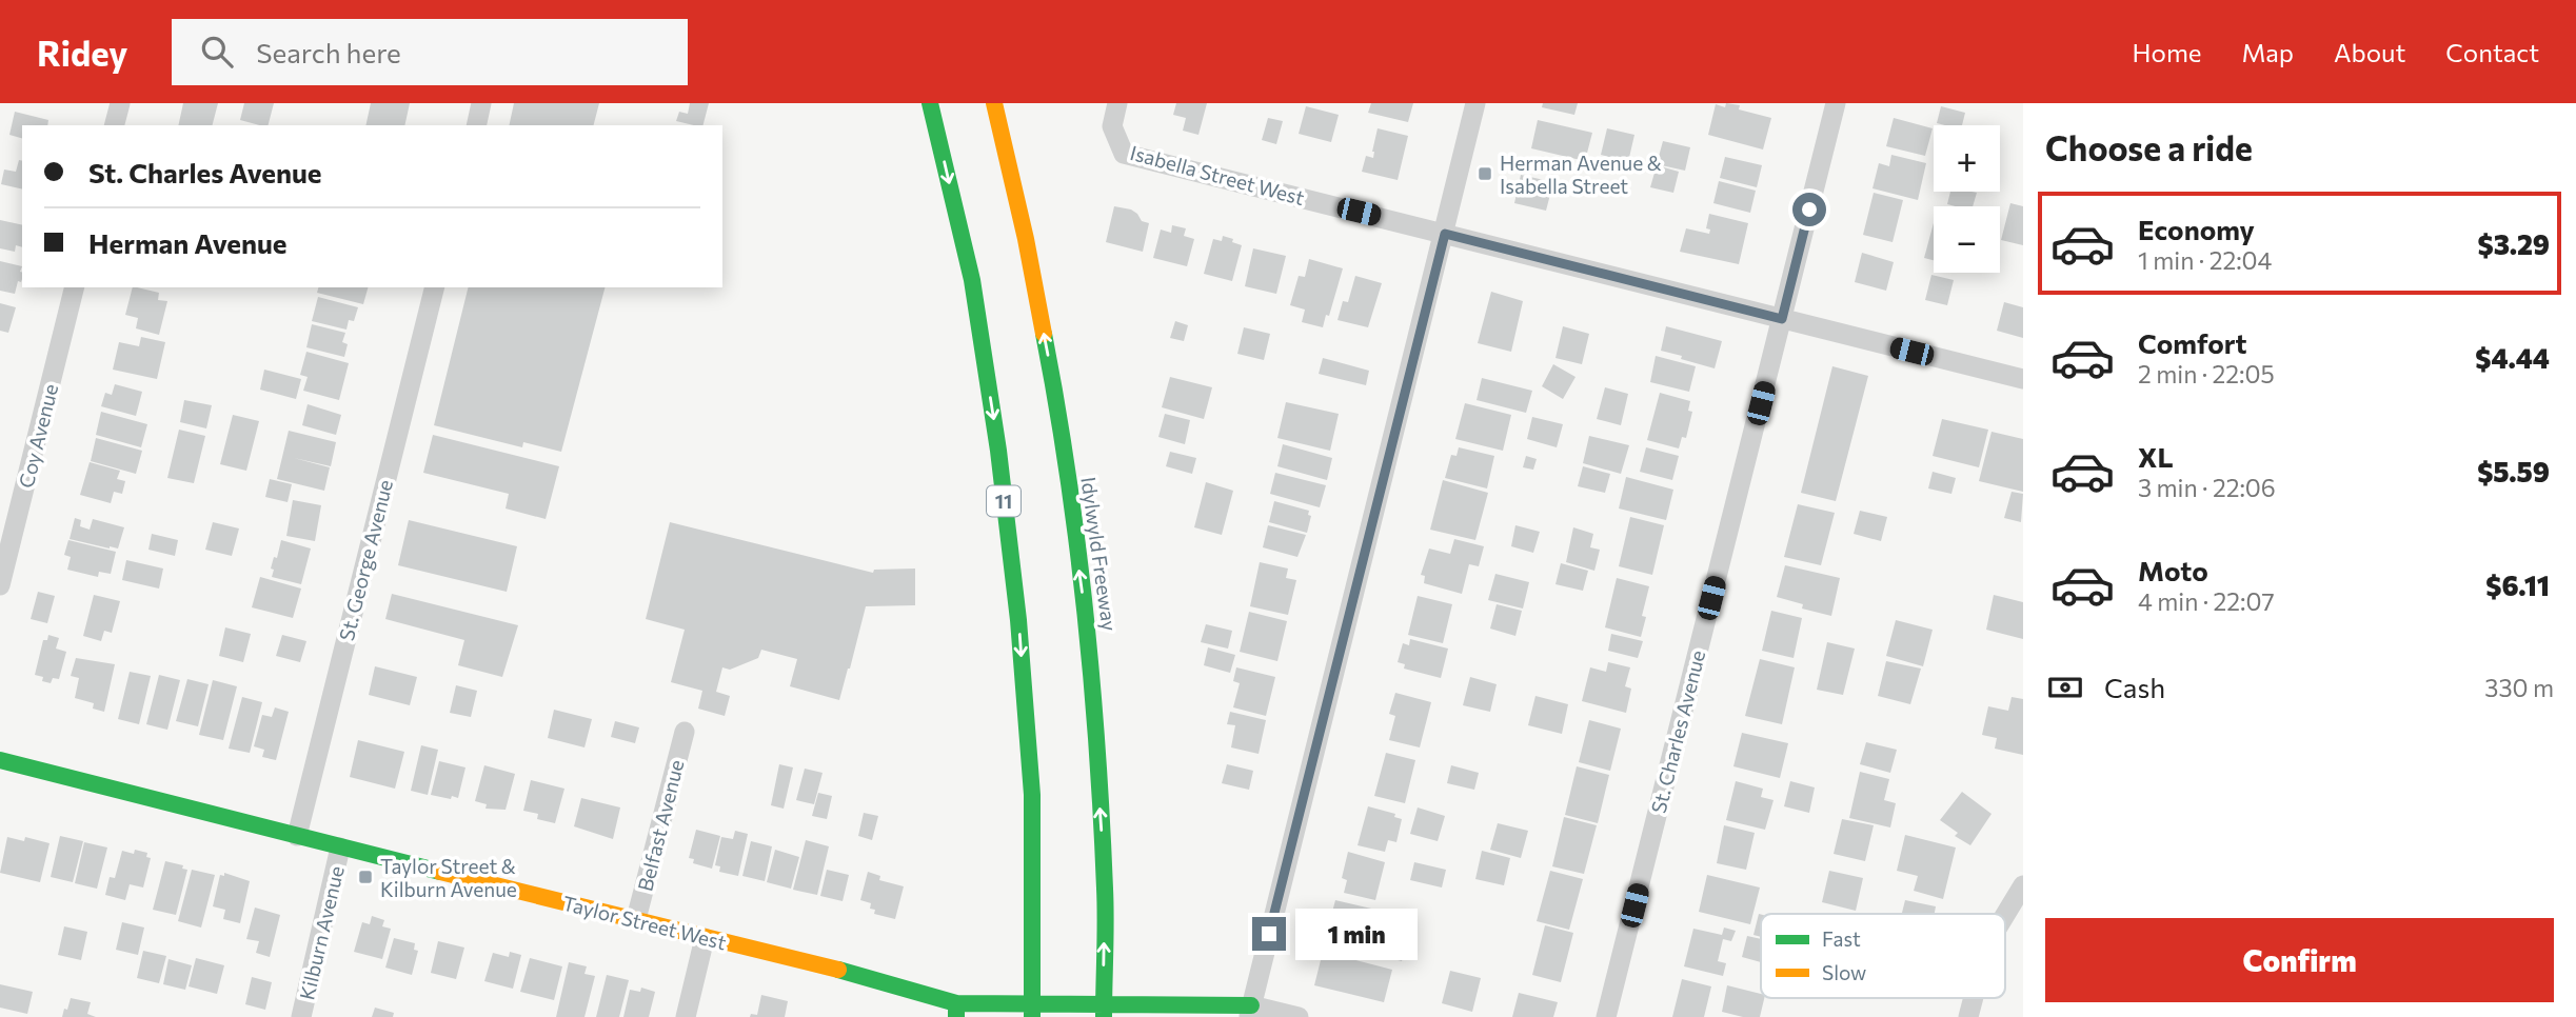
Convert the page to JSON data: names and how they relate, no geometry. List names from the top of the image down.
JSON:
{
  "streets": {
    "main road": ["11", "Idylwyld Freeway", "Taylor Street West"],
    "street": [
      "Isabella Street West",
      "Coy Avenue",
      "St. George Avenue",
      "St. Charles Avenue",
      "Belfast Avenue",
      "Kilburn Avenue"
    ]
  },
  "crossings": [
    ["Isabella Street West", "St. Charles Avenue"],
    ["St. George Avenue", "Taylor Street West"],
    ["Belfast Avenue", "Taylor Street West"],
    ["Taylor Street West", "Kilburn Avenue"]
  ],
  "places": {
    "transit": ["Herman Avenue & Isabella Street", "Taylor Street & Kilburn Avenue"]
  },
  "legend": ["Fast", "Slow"],
  "page": {
    "header": "Ridey",
    "search": "Search here",
    "nav": [
      "Home",
      "Map",
      "About",
      "Contact"
    ],
    "heading": "Choose a ride",
    "map_buttons": ["+", "−"],
    "banner": ["St. Charles Avenue", "Herman Avenue"],
    "list": [
      {
        "name": "Economy",
        "note": "1 min · 22:04",
        "value": "$3.29"
      },
      {
        "name": "Comfort",
        "note": "2 min · 22:05",
        "value": "$4.44"
      },
      {
        "name": "XL",
        "note": "3 min · 22:06",
        "value": "$5.59"
      },
      {
        "name": "Moto",
        "note": "4 min · 22:07",
        "value": "$6.11"
      }
    ],
    "pay": ["Cash", "330 m"],
    "buttons": "Confirm",
    "bubble": "1 min"
  }
}
